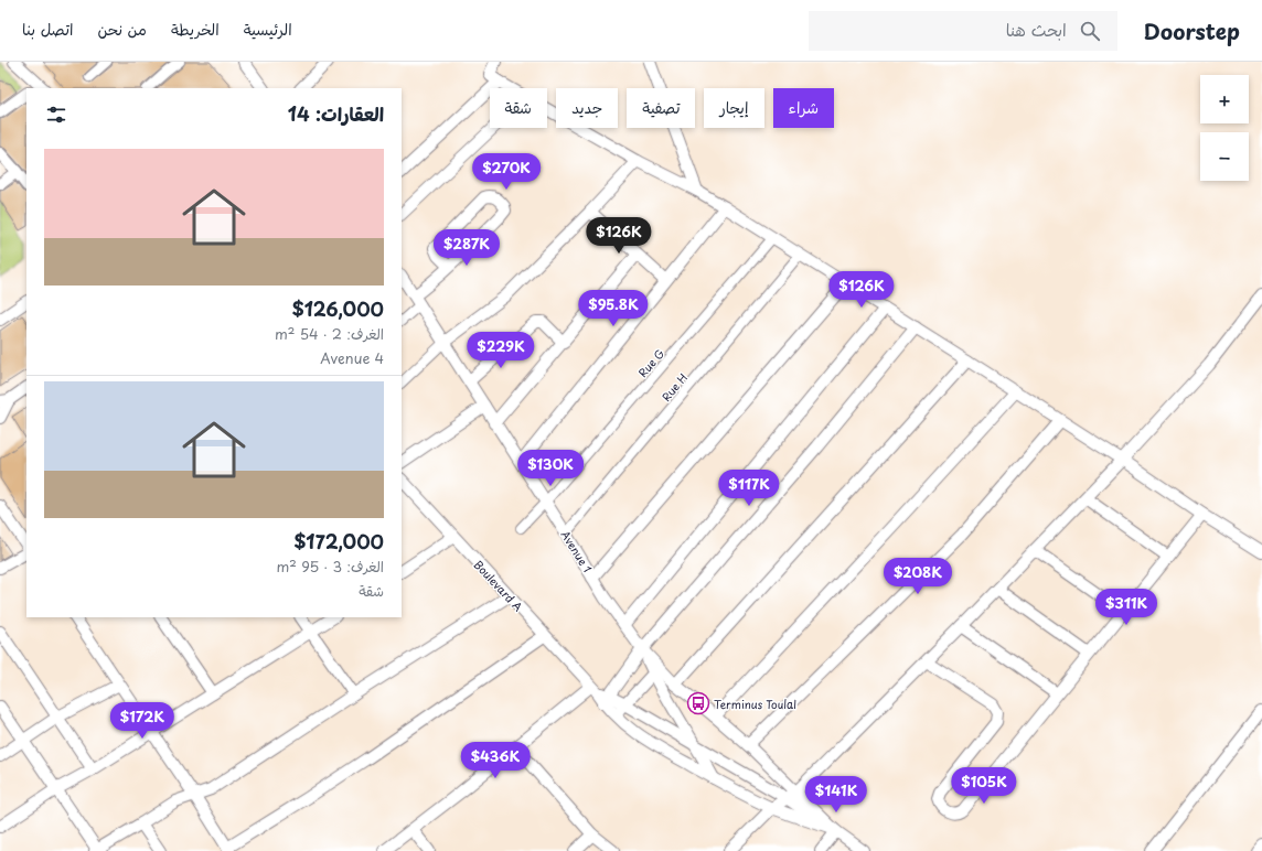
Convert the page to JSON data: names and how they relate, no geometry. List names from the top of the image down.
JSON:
{
  "streets": {
    "street": [
      "Rue G",
      "Rue H",
      "Avenue 1",
      "Boulevard A"
    ]
  },
  "crossings": [
    ["Rue G", "Avenue 1"],
    ["Rue H", "Avenue 1"]
  ],
  "places": {
    "bus stop": ["Terminus Toulal"]
  },
  "page": {
    "header": "Doorstep",
    "search": "ابحث هنا",
    "nav": [
      "الرئيسية",
      "الخريطة",
      "من نحن",
      "اتصل بنا"
    ],
    "map_buttons": ["+", "−"],
    "chip": [
      "شراء",
      "إيجار",
      "تصفية",
      "جديد",
      "شقة"
    ],
    "heading": "العقارات: 14",
    "list": [
      {
        "name": "$126,000",
        "note": "الغرف: 2 · 54 m² · Avenue 4"
      },
      {
        "name": "$172,000",
        "note": "الغرف: 3 · 95 m² · شقة"
      }
    ],
    "price": [
      "$270K",
      "$126K",
      "$287K",
      "$126K",
      "$95.8K",
      "$229K",
      "$130K",
      "$117K",
      "$208K",
      "$311K",
      "$172K",
      "$436K",
      "$105K",
      "$141K"
    ]
  }
}
